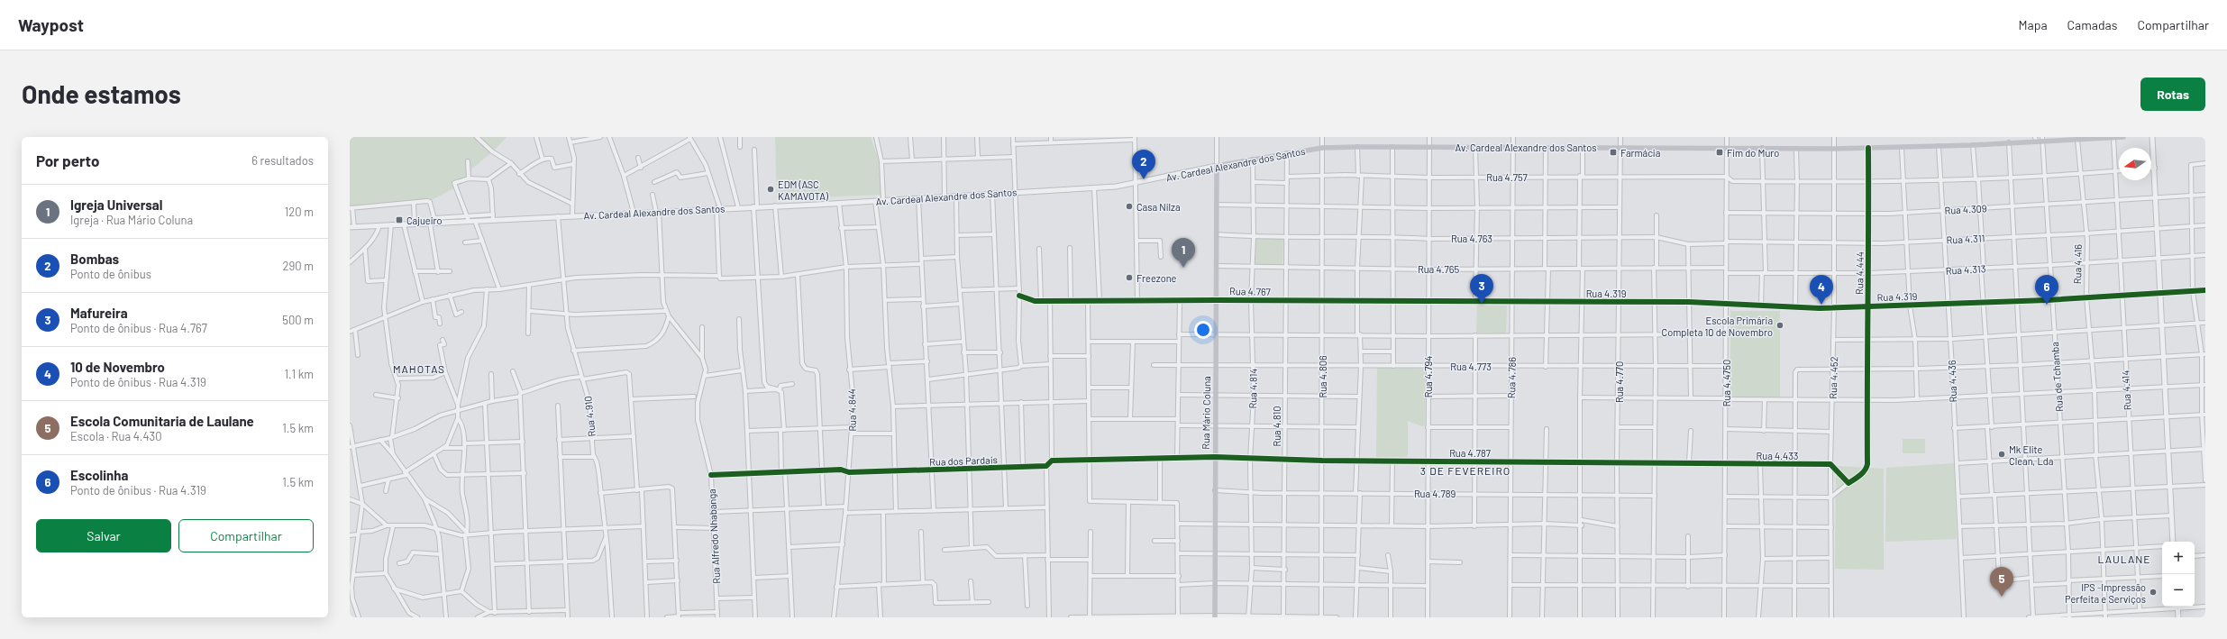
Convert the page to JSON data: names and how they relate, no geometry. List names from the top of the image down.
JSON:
{
  "streets": {
    "main road": ["Av. Cardeal Alexandre dos Santos", "Rua Mário Coluna"],
    "street": [
      "Rua 4.757",
      "Rua 4.309",
      "Rua 4.763",
      "Rua 4.311",
      "Rua 4.416",
      "Rua 4.765",
      "Rua 4.313",
      "Rua 4.444",
      "Rua 4.767",
      "Rua 4.319",
      "Rua 4.773",
      "Rua 4.806",
      "Rua 4.794",
      "Rua de Tchamba",
      "Rua 4.786",
      "Rua 4.452",
      "Rua 4.436",
      "Rua 4.770",
      "Rua 4.4750",
      "Rua 4.814",
      "Rua 4.414",
      "Rua 4.844",
      "Rua 4.910",
      "Rua 4.810",
      "Rua 4.787",
      "Rua 4.433",
      "Rua dos Pardais",
      "Rua 4.789",
      "Rua Alfredo Nhabanga"
    ]
  },
  "crossings": [
    ["Av. Cardeal Alexandre dos Santos", "Rua 4.416"],
    ["Av. Cardeal Alexandre dos Santos", "Rua 4.444"],
    ["Av. Cardeal Alexandre dos Santos", "Rua 4.806"],
    ["Av. Cardeal Alexandre dos Santos", "Rua 4.794"],
    ["Av. Cardeal Alexandre dos Santos", "Rua de Tchamba"],
    ["Av. Cardeal Alexandre dos Santos", "Rua 4.786"],
    ["Av. Cardeal Alexandre dos Santos", "Rua 4.452"],
    ["Av. Cardeal Alexandre dos Santos", "Rua 4.436"],
    ["Av. Cardeal Alexandre dos Santos", "Rua 4.770"],
    ["Av. Cardeal Alexandre dos Santos", "Rua 4.4750"],
    ["Av. Cardeal Alexandre dos Santos", "Rua 4.814"],
    ["Av. Cardeal Alexandre dos Santos", "Rua 4.414"],
    ["Av. Cardeal Alexandre dos Santos", "Rua 4.844"],
    ["Av. Cardeal Alexandre dos Santos", "Rua Mário Coluna"],
    ["Av. Cardeal Alexandre dos Santos", "Rua 4.910"],
    ["Av. Cardeal Alexandre dos Santos", "Rua 4.810"],
    ["Rua 4.757", "Rua 4.416"],
    ["Rua 4.757", "Rua 4.444"],
    ["Rua 4.757", "Rua 4.806"],
    ["Rua 4.757", "Rua 4.794"],
    ["Rua 4.757", "Rua de Tchamba"],
    ["Rua 4.757", "Rua 4.786"],
    ["Rua 4.757", "Rua 4.452"],
    ["Rua 4.757", "Rua 4.436"],
    ["Rua 4.757", "Rua 4.770"],
    ["Rua 4.757", "Rua 4.4750"],
    ["Rua 4.757", "Rua 4.414"],
    ["Rua 4.757", "Rua 4.810"],
    ["Rua 4.309", "Rua 4.416"],
    ["Rua 4.309", "Rua 4.444"],
    ["Rua 4.309", "Rua de Tchamba"],
    ["Rua 4.309", "Rua 4.452"],
    ["Rua 4.309", "Rua 4.436"],
    ["Rua 4.309", "Rua 4.4750"],
    ["Rua 4.309", "Rua 4.414"],
    ["Rua 4.763", "Rua 4.311"],
    ["Rua 4.763", "Rua 4.806"],
    ["Rua 4.763", "Rua 4.794"],
    ["Rua 4.763", "Rua 4.786"],
    ["Rua 4.763", "Rua 4.770"],
    ["Rua 4.763", "Rua 4.4750"],
    ["Rua 4.763", "Rua 4.814"],
    ["Rua 4.763", "Rua Mário Coluna"],
    ["Rua 4.763", "Rua 4.810"],
    ["Rua 4.311", "Rua 4.416"],
    ["Rua 4.311", "Rua 4.444"],
    ["Rua 4.311", "Rua de Tchamba"],
    ["Rua 4.311", "Rua 4.452"],
    ["Rua 4.311", "Rua 4.436"],
    ["Rua 4.311", "Rua 4.4750"],
    ["Rua 4.311", "Rua 4.414"],
    ["Rua 4.416", "Rua 4.313"],
    ["Rua 4.416", "Rua 4.319"],
    ["Rua 4.765", "Rua 4.313"],
    ["Rua 4.765", "Rua 4.806"],
    ["Rua 4.765", "Rua 4.794"],
    ["Rua 4.765", "Rua 4.786"],
    ["Rua 4.765", "Rua 4.770"],
    ["Rua 4.765", "Rua 4.4750"],
    ["Rua 4.765", "Rua 4.814"],
    ["Rua 4.765", "Rua Mário Coluna"],
    ["Rua 4.765", "Rua 4.810"],
    ["Rua 4.313", "Rua 4.444"],
    ["Rua 4.313", "Rua de Tchamba"],
    ["Rua 4.313", "Rua 4.452"],
    ["Rua 4.313", "Rua 4.436"],
    ["Rua 4.313", "Rua 4.4750"],
    ["Rua 4.313", "Rua 4.414"],
    ["Rua 4.444", "Rua 4.319"],
    ["Rua 4.767", "Rua 4.319"],
    ["Rua 4.767", "Rua 4.806"],
    ["Rua 4.767", "Rua 4.794"],
    ["Rua 4.767", "Rua 4.814"],
    ["Rua 4.767", "Rua Mário Coluna"],
    ["Rua 4.767", "Rua 4.810"],
    ["Rua 4.319", "Rua de Tchamba"],
    ["Rua 4.319", "Rua 4.786"],
    ["Rua 4.319", "Rua 4.452"],
    ["Rua 4.319", "Rua 4.436"],
    ["Rua 4.319", "Rua 4.770"],
    ["Rua 4.319", "Rua 4.4750"],
    ["Rua 4.319", "Rua 4.414"],
    ["Rua 4.773", "Rua 4.806"],
    ["Rua 4.773", "Rua 4.794"],
    ["Rua 4.773", "Rua 4.786"],
    ["Rua 4.773", "Rua 4.770"],
    ["Rua 4.773", "Rua 4.4750"],
    ["Rua 4.773", "Rua 4.814"],
    ["Rua 4.773", "Rua Mário Coluna"],
    ["Rua 4.773", "Rua 4.810"],
    ["Rua 4.806", "Rua 4.787"],
    ["Rua 4.806", "Rua 4.789"],
    ["Rua 4.794", "Rua 4.787"],
    ["Rua 4.794", "Rua 4.789"],
    ["Rua 4.786", "Rua 4.787"],
    ["Rua 4.786", "Rua 4.789"],
    ["Rua 4.452", "Rua 4.433"],
    ["Rua 4.770", "Rua 4.787"],
    ["Rua 4.770", "Rua 4.789"],
    ["Rua 4.4750", "Rua 4.787"],
    ["Rua 4.4750", "Rua 4.433"],
    ["Rua 4.814", "Rua 4.787"],
    ["Rua 4.814", "Rua 4.789"],
    ["Rua 4.844", "Rua dos Pardais"],
    ["Rua Mário Coluna", "Rua 4.787"],
    ["Rua Mário Coluna", "Rua 4.789"],
    ["Rua 4.810", "Rua 4.787"],
    ["Rua 4.810", "Rua 4.789"],
    ["Rua 4.787", "Rua 4.433"],
    ["Rua dos Pardais", "Rua Alfredo Nhabanga"]
  ],
  "districts": ["MAHOTAS", "3 DE FEVEREIRO", "LAULANE"],
  "places": {
    "transit": ["Farmácia", "Fim do Muro", "Cajueiro"],
    "other": [
      "EDM (ASC KAMAVOTA)",
      "Casa Nilza",
      "Freezone",
      "Escola Primária Completa 10 de Novembro",
      "Mk Elite Clean, Lda",
      "IPS -Impressão Perfeita e Serviços"
    ]
  },
  "north": "left",
  "page": {
    "header": "Waypost",
    "nav": ["Mapa", "Camadas", "Compartilhar"],
    "buttons": [
      "Rotas",
      ["Salvar", "Compartilhar"]
    ],
    "title": "Onde estamos",
    "heading": ["Por perto", "6 resultados"],
    "pins": [
      "2",
      "1",
      "3",
      "4",
      "6",
      "5"
    ],
    "list": [
      {
        "mark": "1",
        "name": "Igreja Universal",
        "note": "Igreja · Rua Mário Coluna",
        "value": "120 m"
      },
      {
        "mark": "2",
        "name": "Bombas",
        "note": "Ponto de ônibus",
        "value": "290 m"
      },
      {
        "mark": "3",
        "name": "Mafureira",
        "note": "Ponto de ônibus · Rua 4.767",
        "value": "500 m"
      },
      {
        "mark": "4",
        "name": "10 de Novembro",
        "note": "Ponto de ônibus · Rua 4.319",
        "value": "1.1 km"
      },
      {
        "mark": "5",
        "name": "Escola Comunitaria de Laulane",
        "note": "Escola · Rua 4.430",
        "value": "1.5 km"
      },
      {
        "mark": "6",
        "name": "Escolinha",
        "note": "Ponto de ônibus · Rua 4.319",
        "value": "1.5 km"
      }
    ],
    "map_buttons": ["+", "−"]
  }
}
